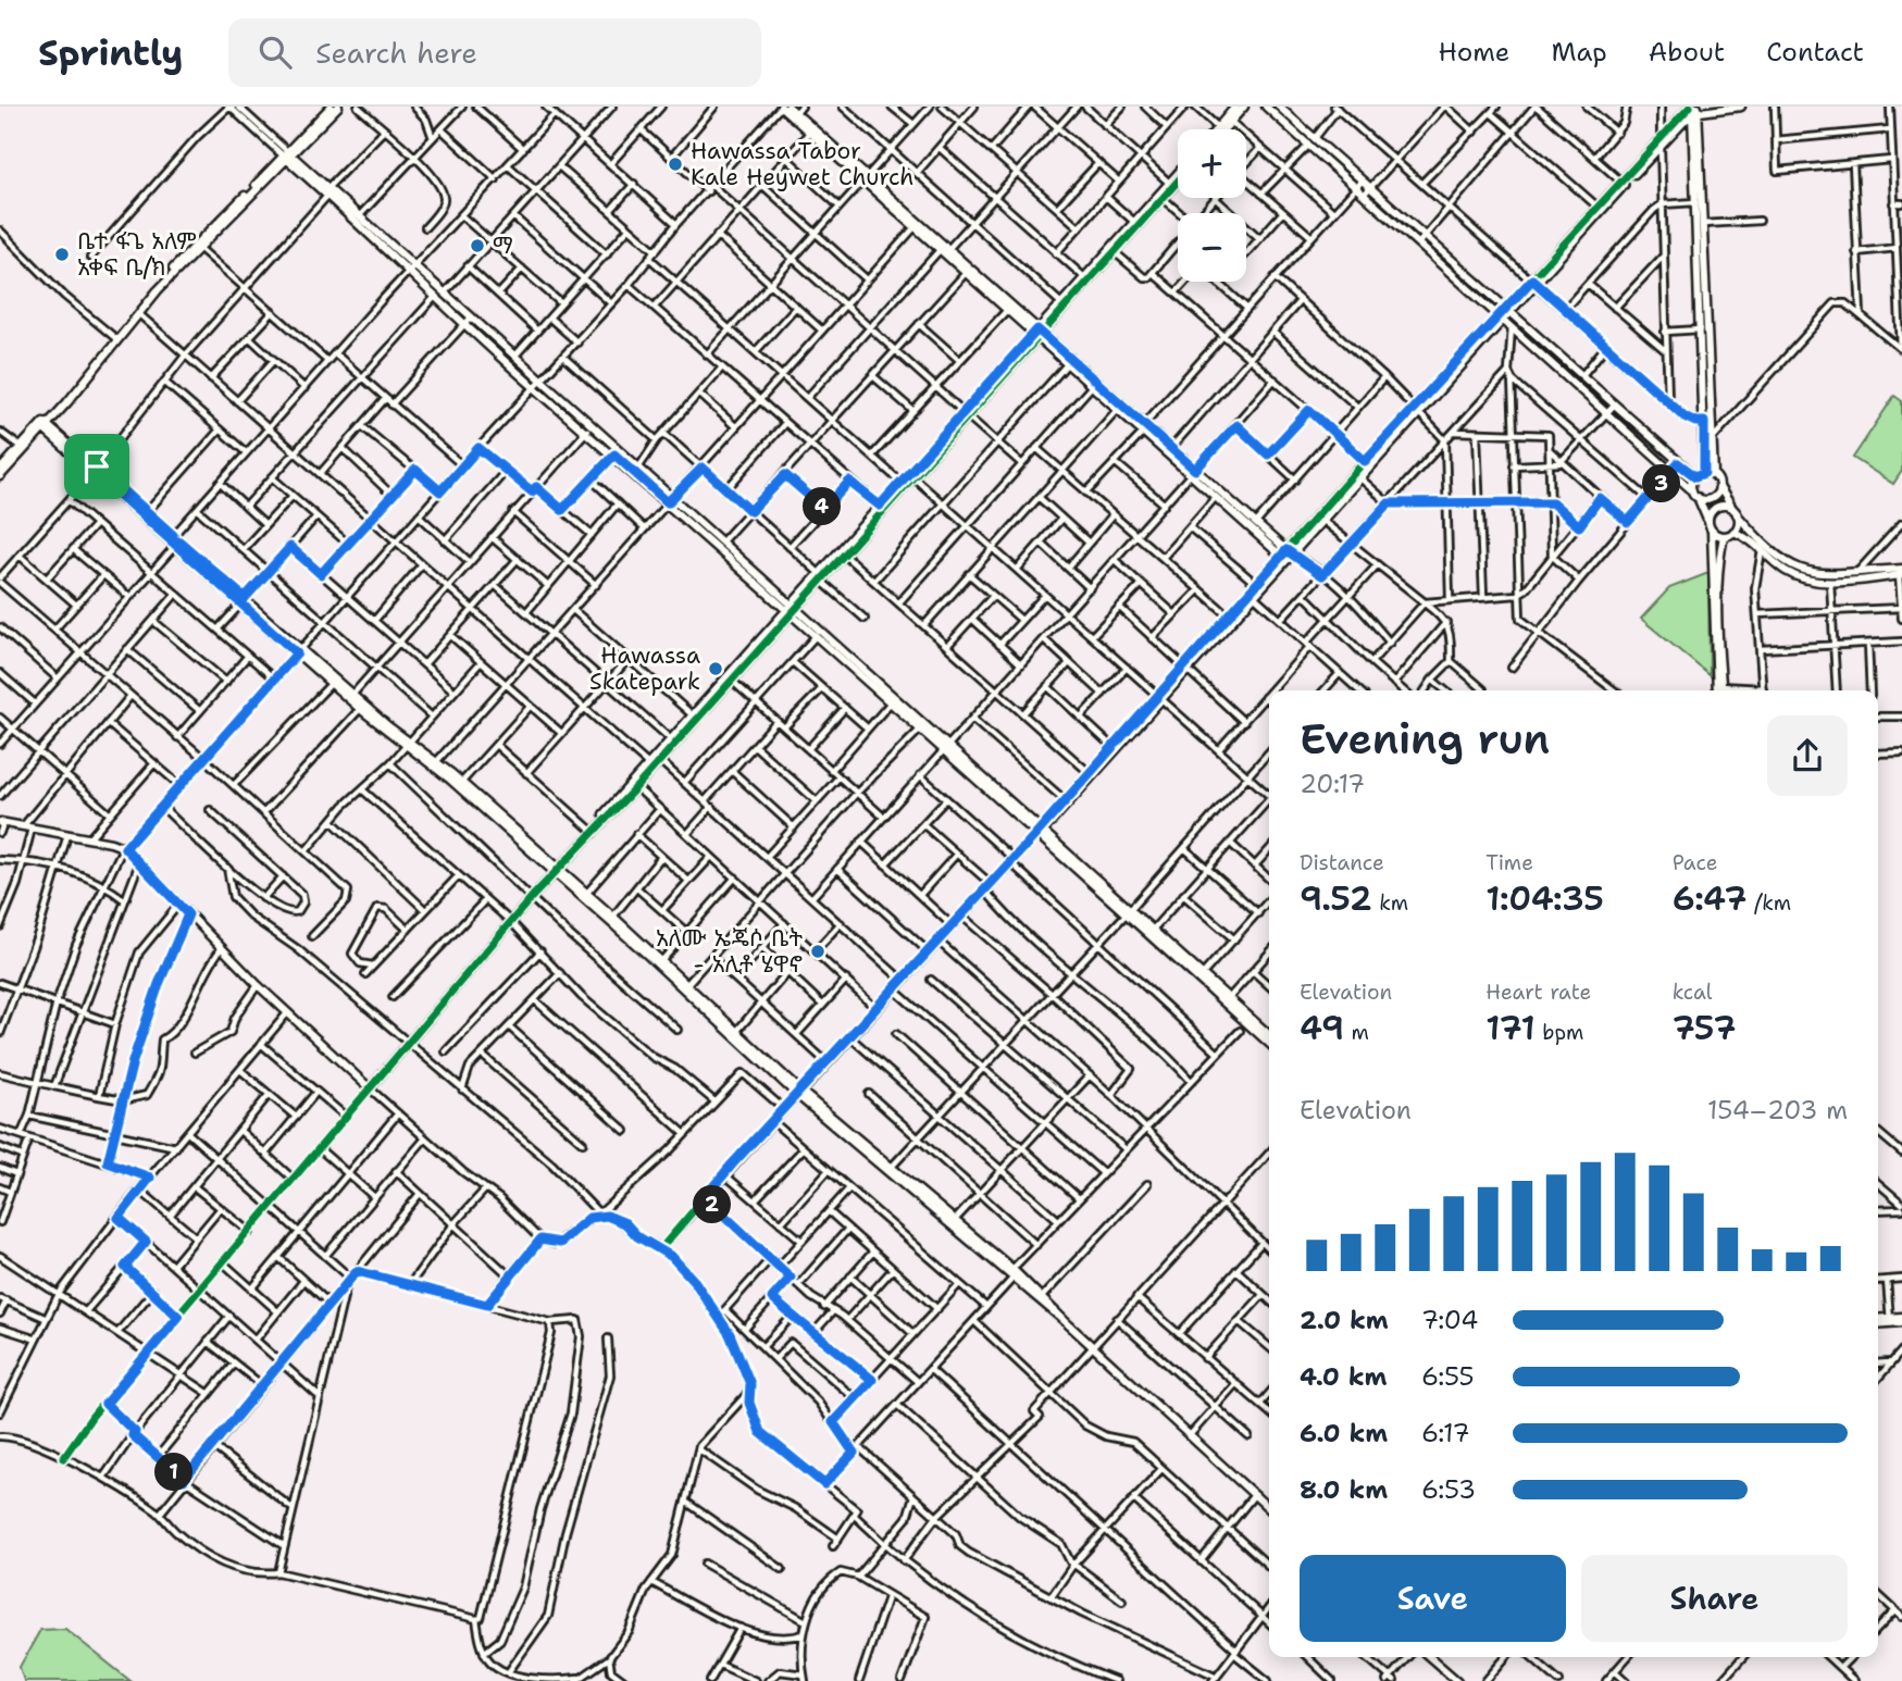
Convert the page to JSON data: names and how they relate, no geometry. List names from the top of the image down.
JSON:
{
  "places": [
    "Hawassa Tabor Kale Heywet Church",
    "ማ",
    "ቤተ ፋጌ አለም አቀፍ ቤ/ክ",
    "Hawassa Skatepark",
    "አለሙ ኤጄሶ ቤት - አሊቶ ሄዋኖ"
  ],
  "page": {
    "header": "Sprintly",
    "search": "Search here",
    "nav": [
      "Home",
      "Map",
      "About",
      "Contact"
    ],
    "map_buttons": ["+", "−"],
    "pins": [
      "3",
      "4",
      "2",
      "1"
    ],
    "heading": ["Evening run", "20:17"],
    "stats": [
      ["Distance", "9.52 km"],
      ["Time", "1:04:35"],
      ["Pace", "6:47 /km"],
      ["Elevation", "49 m"],
      ["Heart rate", "171 bpm"],
      ["kcal", "757"]
    ],
    "chart": ["Elevation", "154–203 m"],
    "list": [
      {
        "name": "2.0 km",
        "note": "7:04"
      },
      {
        "name": "4.0 km",
        "note": "6:55"
      },
      {
        "name": "6.0 km",
        "note": "6:17"
      },
      {
        "name": "8.0 km",
        "note": "6:53"
      }
    ],
    "buttons": ["Save", "Share"]
  }
}
